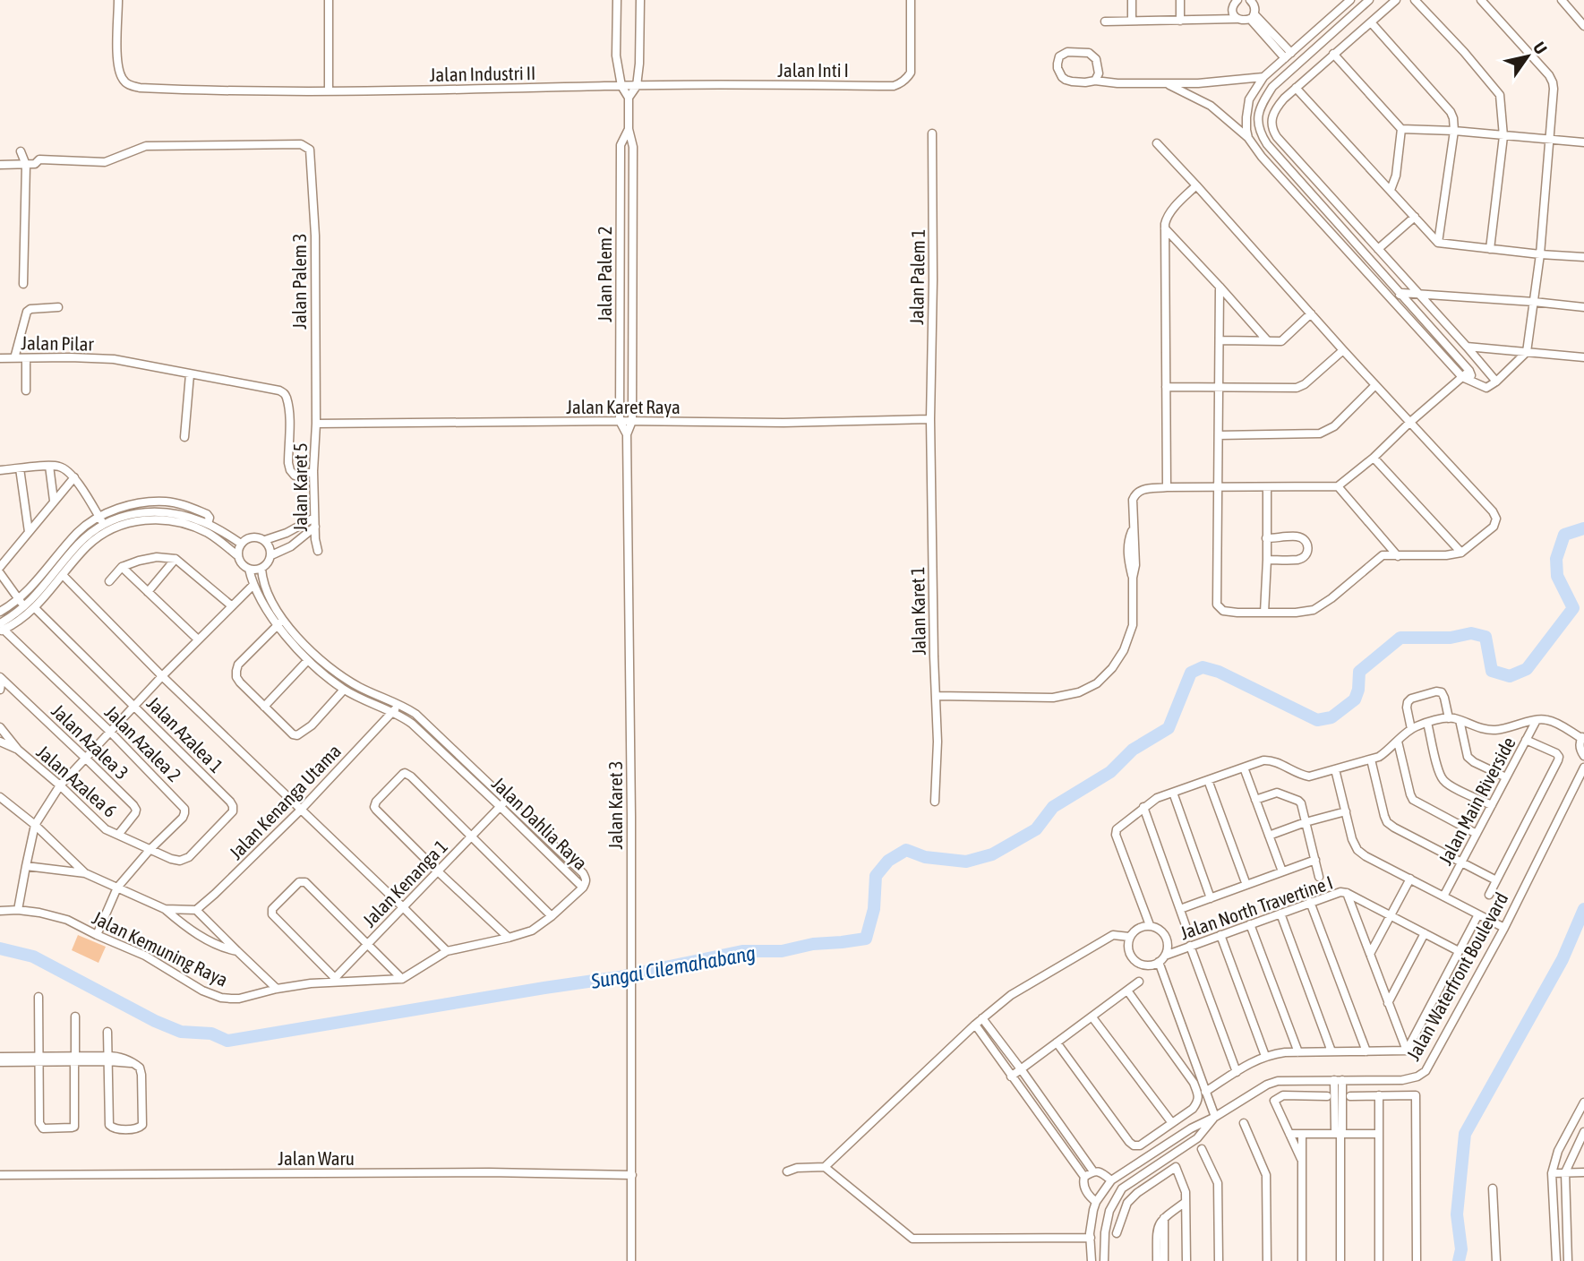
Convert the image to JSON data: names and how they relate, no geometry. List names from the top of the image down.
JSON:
{
  "streets": {
    "street": [
      "Jalan Inti I",
      "Jalan Industri II",
      "Jalan Palem 2",
      "Jalan Palem 1",
      "Jalan Palem 3",
      "Jalan Pilar",
      "Jalan Karet Raya",
      "Jalan Karet 5",
      "Jalan Karet 1",
      "Jalan Azalea 1",
      "Jalan Azalea 3",
      "Jalan Azalea 2",
      "Jalan Azalea 6",
      "Jalan Main Riverside",
      "Jalan Kenanga Utama",
      "Jalan Karet 3",
      "Jalan Dahlia Raya",
      "Jalan Kenanga 1",
      "Jalan North Travertine I",
      "Jalan Kemuning Raya",
      "Jalan Waterfront Boulevard",
      "Jalan Waru"
    ]
  },
  "crossings": [
    ["Jalan Inti I", "Jalan Industri II"],
    ["Jalan Industri II", "Jalan Palem 2"],
    ["Jalan Palem 2", "Jalan Karet Raya"],
    ["Jalan Palem 2", "Jalan Karet 3"],
    ["Jalan Palem 1", "Jalan Karet Raya"],
    ["Jalan Palem 1", "Jalan Karet 1"],
    ["Jalan Palem 3", "Jalan Karet Raya"],
    ["Jalan Palem 3", "Jalan Karet 5"],
    ["Jalan Pilar", "Jalan Karet 5"],
    ["Jalan Karet Raya", "Jalan Karet 5"],
    ["Jalan Karet Raya", "Jalan Karet 1"],
    ["Jalan Karet Raya", "Jalan Karet 3"],
    ["Jalan Azalea 1", "Jalan Azalea 2"],
    ["Jalan Azalea 1", "Jalan Azalea 6"],
    ["Jalan Azalea 3", "Jalan Azalea 6"],
    ["Jalan Azalea 2", "Jalan Azalea 6"],
    ["Jalan Azalea 2", "Jalan Kemuning Raya"],
    ["Jalan Kenanga Utama", "Jalan Dahlia Raya"],
    ["Jalan Karet 3", "Jalan Waru"],
    ["Jalan Dahlia Raya", "Jalan Kenanga 1"],
    ["Jalan Dahlia Raya", "Jalan Kemuning Raya"],
    ["Jalan Kenanga 1", "Jalan Kemuning Raya"]
  ],
  "water": ["Sungai Cilemahabang"],
  "north": "top right"
}
